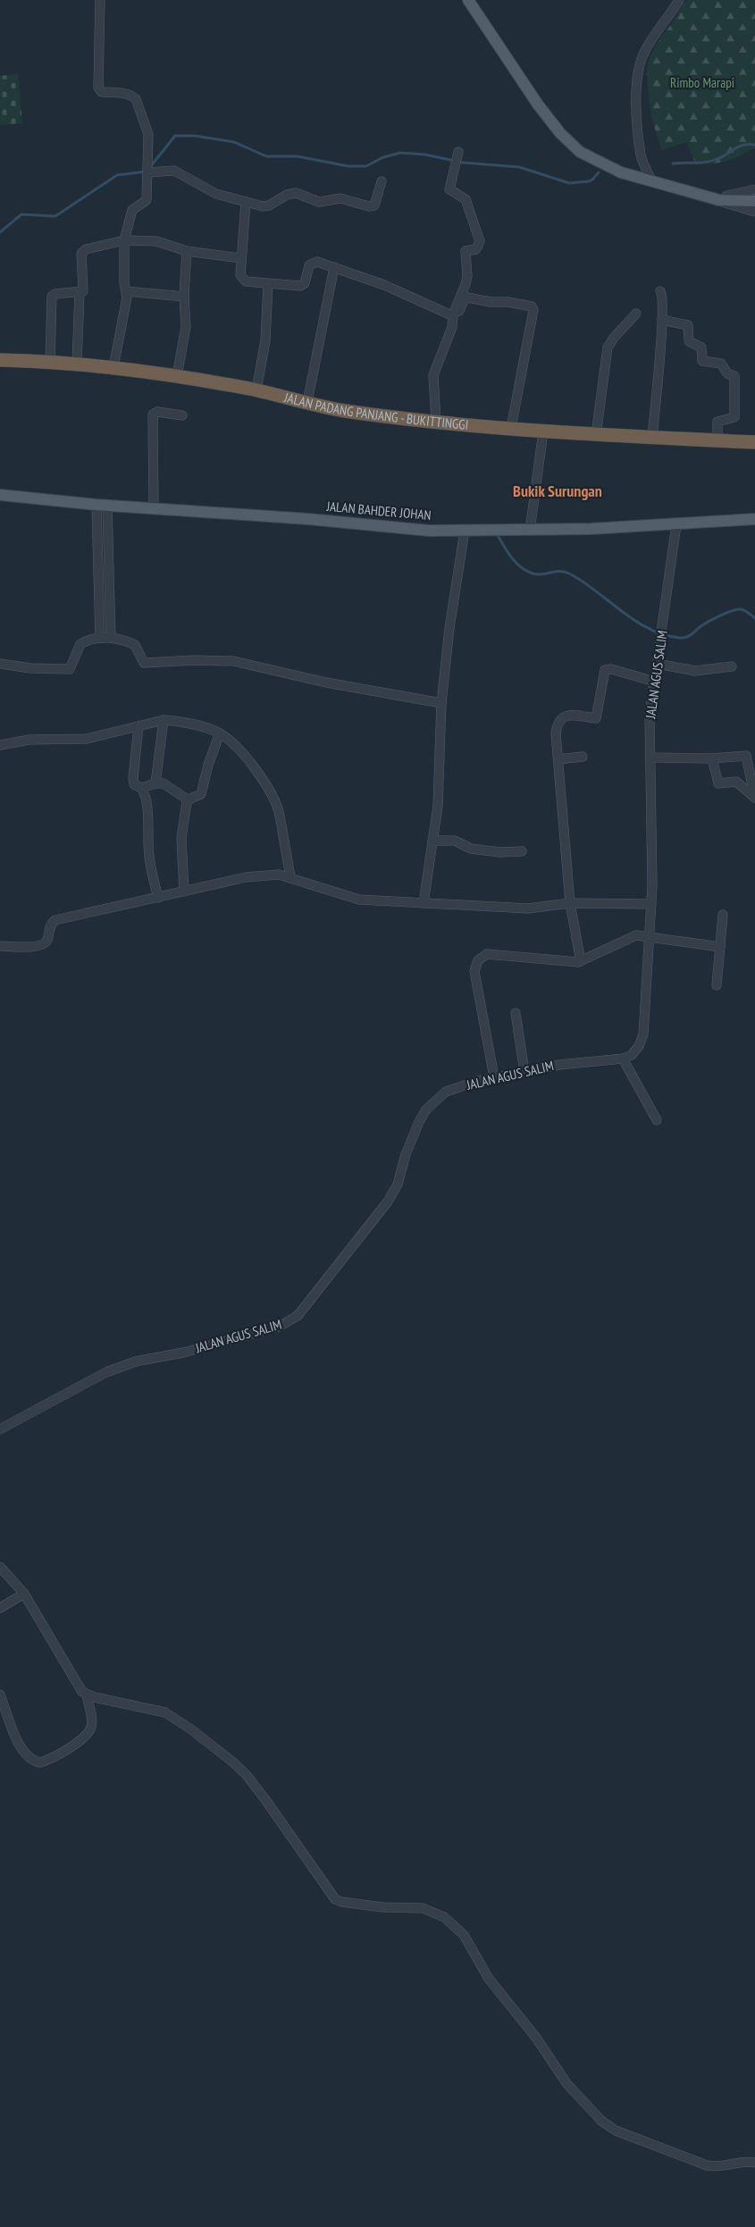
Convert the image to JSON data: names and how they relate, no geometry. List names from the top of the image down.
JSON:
{
  "streets": {
    "highway": ["JALAN PADANG PANJANG - BUKITTINGGI"],
    "main road": ["JALAN BAHDER JOHAN"],
    "street": ["JALAN AGUS SALIM"]
  },
  "crossings": [
    ["JALAN BAHDER JOHAN", "JALAN AGUS SALIM"]
  ],
  "districts": ["Bukik Surungan"],
  "parks": ["Rimbo Marapi"]
}
